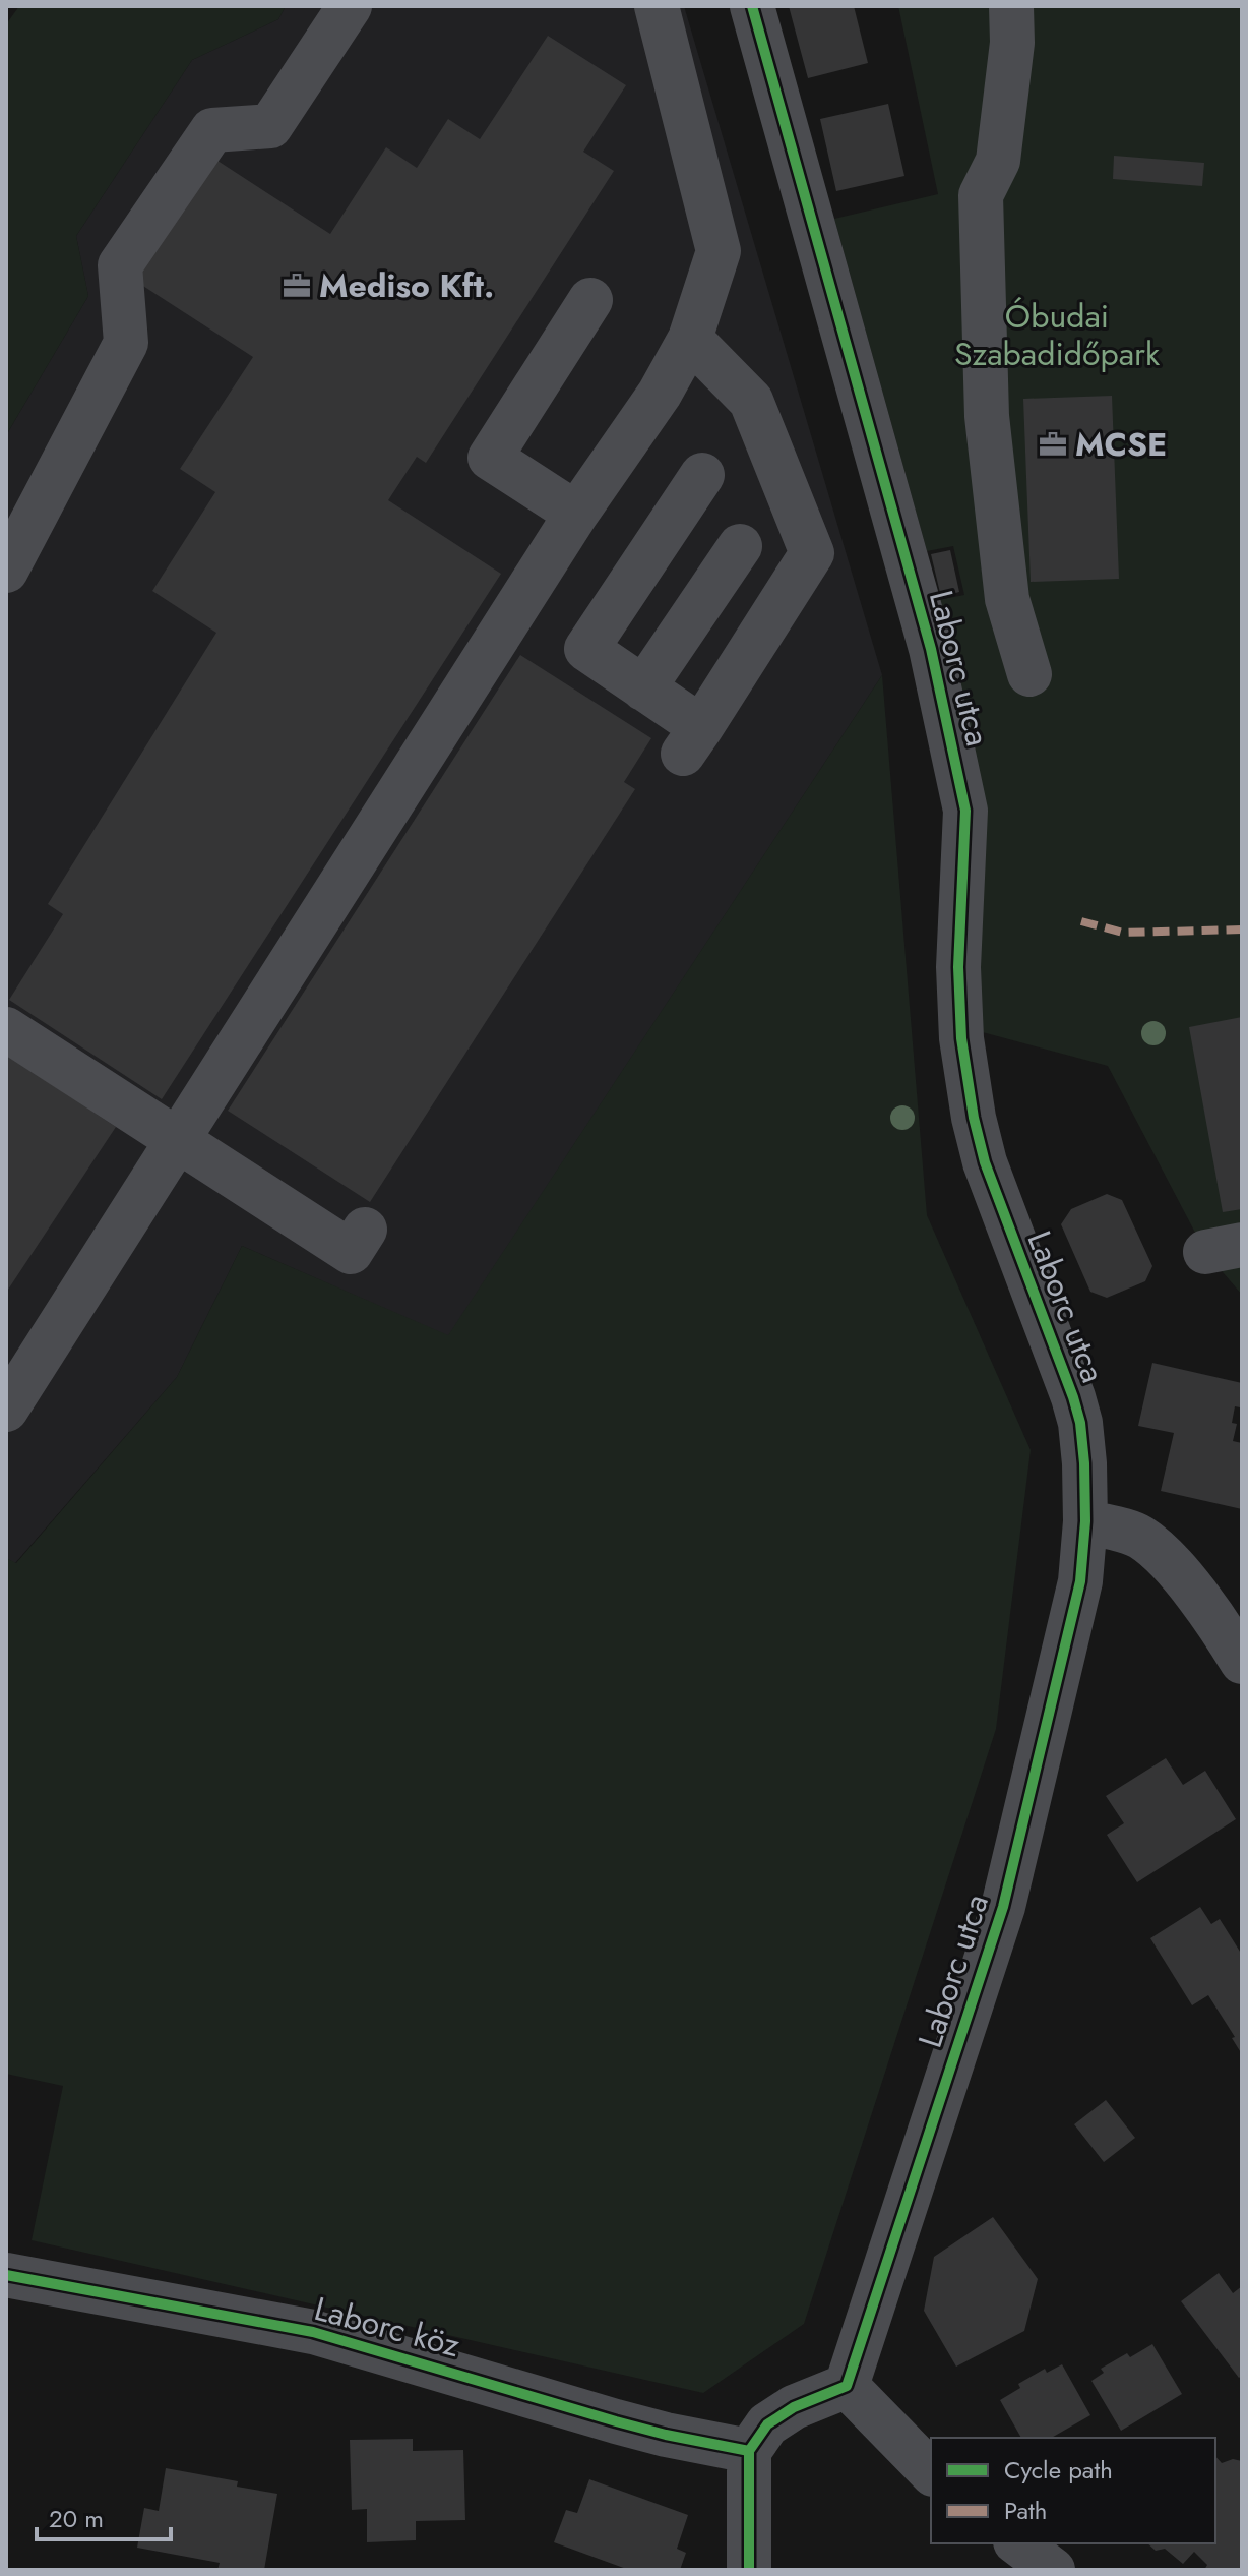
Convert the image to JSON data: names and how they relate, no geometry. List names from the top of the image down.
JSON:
{
  "streets": {
    "street": ["Laborc utca", "Laborc köz"]
  },
  "parks": ["Óbudai Szabadidőpark"],
  "places": {
    "office": ["Mediso Kft.", "MCSE"]
  },
  "legend": ["Cycle path", "Path"],
  "scale_bar": "20 m"
}
